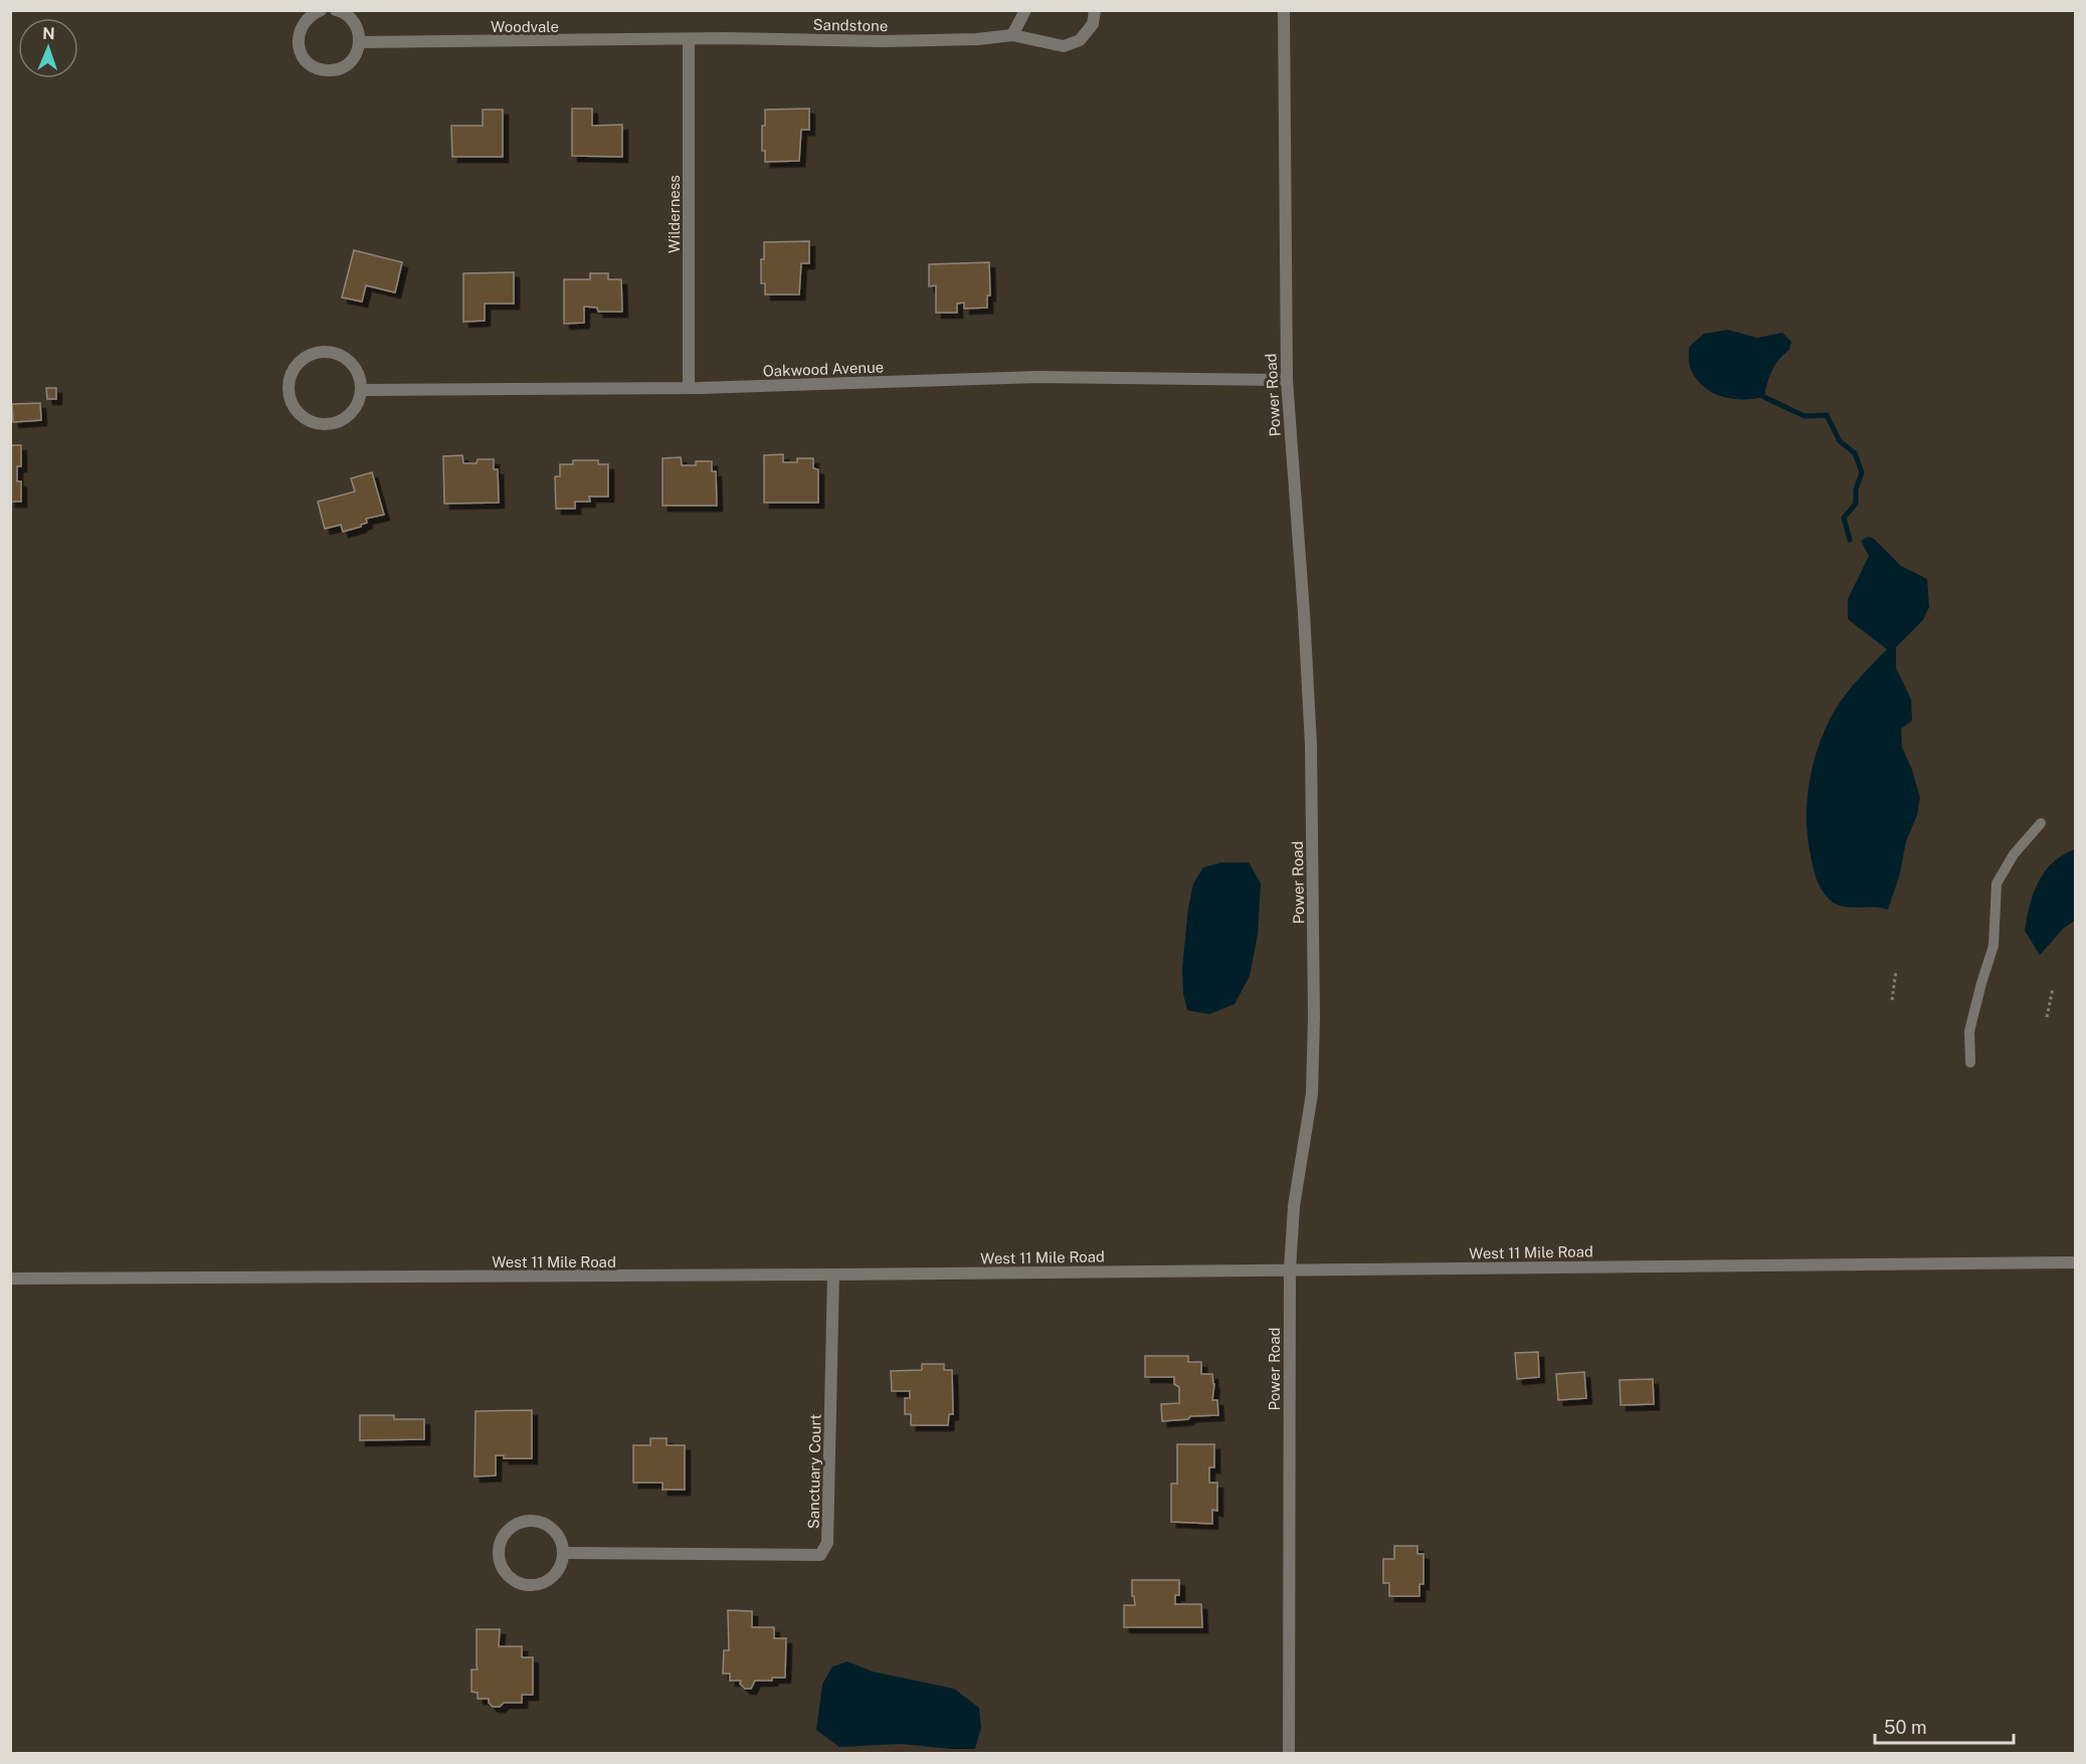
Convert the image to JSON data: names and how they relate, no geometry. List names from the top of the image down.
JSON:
{
  "streets": {
    "street": [
      "Sandstone",
      "Woodvale",
      "Wilderness",
      "Oakwood Avenue",
      "Power Road",
      "West 11 Mile Road",
      "Sanctuary Court"
    ]
  },
  "crossings": [
    ["Sandstone", "Woodvale"],
    ["Sandstone", "Wilderness"],
    ["Woodvale", "Wilderness"],
    ["Wilderness", "Oakwood Avenue"],
    ["Oakwood Avenue", "Power Road"],
    ["Power Road", "West 11 Mile Road"],
    ["West 11 Mile Road", "Sanctuary Court"]
  ],
  "scale_bar": "50 m",
  "north": "top"
}
